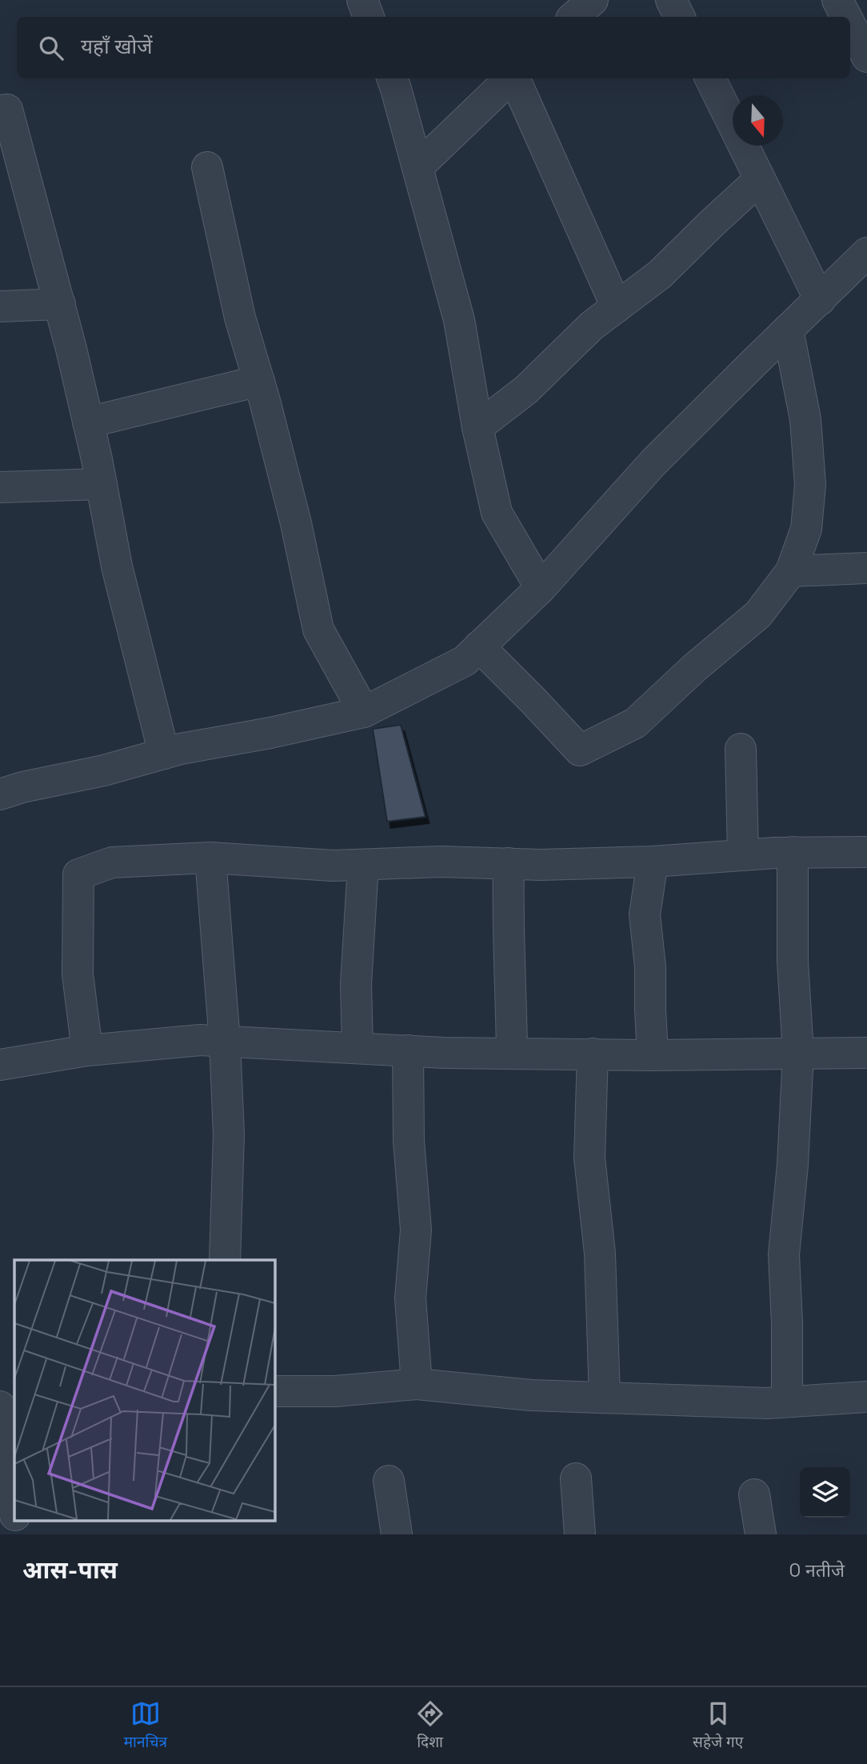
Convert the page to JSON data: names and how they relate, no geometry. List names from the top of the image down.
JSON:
{
  "north": "bottom",
  "page": {
    "search": "यहाँ खोजें",
    "heading": ["आस-पास", "0 नतीजे"],
    "nav": ["मानचित्र", "दिशा", "सहेजे गए"]
  }
}
